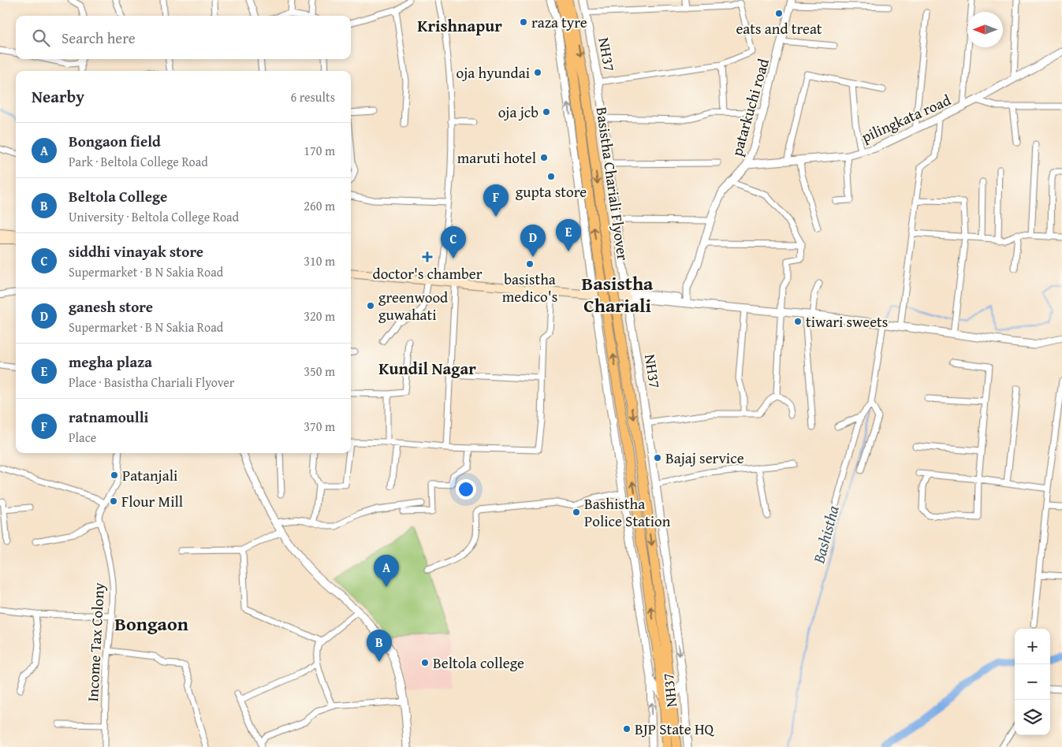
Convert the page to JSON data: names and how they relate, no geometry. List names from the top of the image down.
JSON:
{
  "streets": {
    "highway": ["NH37", "Basistha Chariali Flyover"],
    "street": ["patarkuchi road", "pilingkata road", "Income Tax Colony"]
  },
  "crossings": [
    ["NH37", "Basistha Chariali Flyover"],
    ["patarkuchi road", "pilingkata road"]
  ],
  "districts": [
    "Krishnapur",
    "Basistha Chariali",
    "Kundil Nagar",
    "Bongaon"
  ],
  "water": ["Bashistha"],
  "places": {
    "other": [
      "eats and treat",
      "raza tyre",
      "oja hyundai",
      "oja jcb",
      "maruti hotel",
      "gupta store",
      "basistha medico's",
      "greenwood guwahati",
      "tiwari sweets",
      "Bajaj service",
      "Patanjali",
      "Flour Mill",
      "Bashistha Police Station",
      "Beltola college",
      "BJP State HQ"
    ],
    "health": ["doctor's chamber"]
  },
  "north": "left",
  "page": {
    "search": "Search here",
    "heading": ["Nearby", "6 results"],
    "list": [
      {
        "mark": "A",
        "name": "Bongaon field",
        "note": "Park · Beltola College Road",
        "value": "170 m"
      },
      {
        "mark": "B",
        "name": "Beltola College",
        "note": "University · Beltola College Road",
        "value": "260 m"
      },
      {
        "mark": "C",
        "name": "siddhi vinayak store",
        "note": "Supermarket · B N Sakia Road",
        "value": "310 m"
      },
      {
        "mark": "D",
        "name": "ganesh store",
        "note": "Supermarket · B N Sakia Road",
        "value": "320 m"
      },
      {
        "mark": "E",
        "name": "megha plaza",
        "note": "Place · Basistha Chariali Flyover",
        "value": "350 m"
      },
      {
        "mark": "F",
        "name": "ratnamoulli",
        "note": "Place",
        "value": "370 m"
      }
    ],
    "pins": [
      "F",
      "E",
      "D",
      "C",
      "A",
      "B"
    ],
    "map_buttons": ["+", "−"]
  }
}
